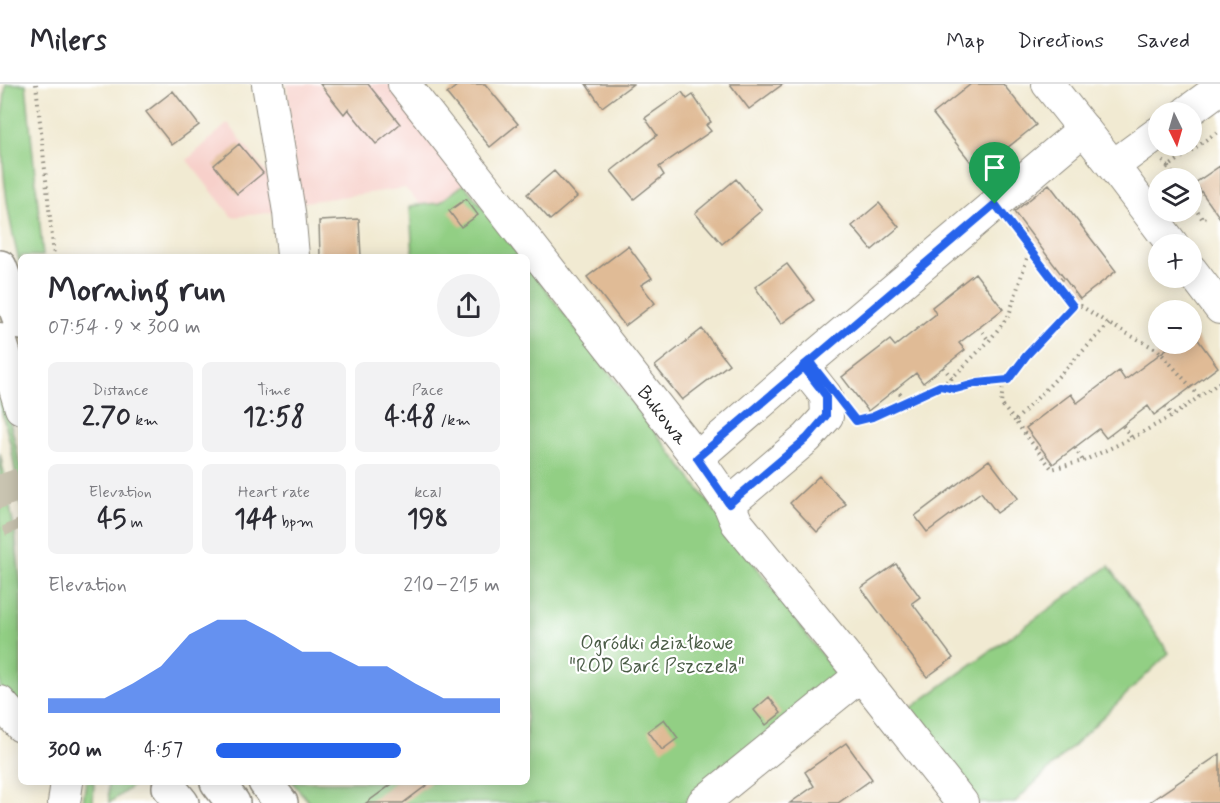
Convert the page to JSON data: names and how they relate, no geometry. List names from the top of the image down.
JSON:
{
  "streets": {
    "street": ["Bukowa"]
  },
  "parks": ["Ogródki działkowe \"ROD Barć Pszczela\""],
  "north": "bottom",
  "page": {
    "header": "Milers",
    "nav": ["Map", "Directions", "Saved"],
    "map_buttons": ["+", "−"],
    "heading": ["Morning run", "07:54 · 9 × 300 m"],
    "stats": [
      ["Distance", "2.70 km"],
      ["Time", "12:58"],
      ["Pace", "4:48 /km"],
      ["Elevation", "45 m"],
      ["Heart rate", "144 bpm"],
      ["kcal", "198"]
    ],
    "chart": ["Elevation", "210–215 m"],
    "list": [
      {
        "name": "300 m",
        "note": "4:57"
      }
    ]
  }
}
